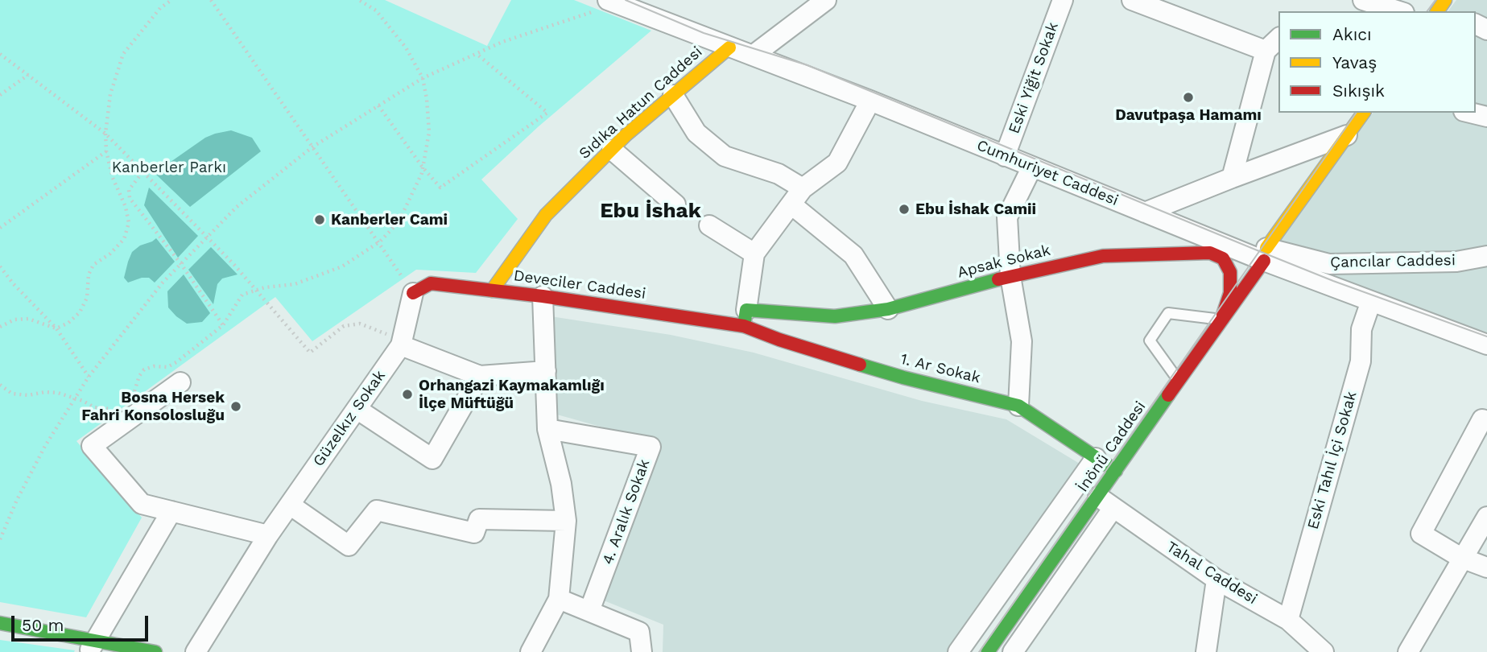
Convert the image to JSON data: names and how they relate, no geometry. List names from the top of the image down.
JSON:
{
  "streets": {
    "main road": [
      "Sıdıka Hatun Caddesi",
      "Apsak Sokak",
      "Deveciler Caddesi",
      "1. Ar Sokak",
      "İnönü Caddesi"
    ],
    "street": [
      "Eski Yiğit Sokak",
      "Cumhuriyet Caddesi",
      "Çancılar Caddesi",
      "Güzelkız Sokak",
      "Eski Tahıl İçi Sokak",
      "4. Aralık Sokak",
      "Tahal Caddesi"
    ]
  },
  "crossings": [
    ["Eski Yiğit Sokak", "Cumhuriyet Caddesi"],
    ["Sıdıka Hatun Caddesi", "Cumhuriyet Caddesi"],
    ["Sıdıka Hatun Caddesi", "Deveciler Caddesi"],
    ["Cumhuriyet Caddesi", "Çancılar Caddesi"],
    ["Cumhuriyet Caddesi", "İnönü Caddesi"],
    ["Cumhuriyet Caddesi", "Eski Tahıl İçi Sokak"],
    ["Apsak Sokak", "Deveciler Caddesi"],
    ["Apsak Sokak", "1. Ar Sokak"],
    ["Apsak Sokak", "İnönü Caddesi"],
    ["Çancılar Caddesi", "İnönü Caddesi"],
    ["Deveciler Caddesi", "1. Ar Sokak"],
    ["Deveciler Caddesi", "Güzelkız Sokak"],
    ["1. Ar Sokak", "İnönü Caddesi"],
    ["İnönü Caddesi", "Tahal Caddesi"],
    ["Eski Tahıl İçi Sokak", "Tahal Caddesi"]
  ],
  "districts": ["Ebu İshak"],
  "parks": ["Kanberler Parkı"],
  "places": [
    "Davutpaşa Hamamı",
    "Ebu İshak Camii",
    "Kanberler Cami",
    "Orhangazi Kaymakamlığı İlçe Müftüğü",
    "Bosna Hersek Fahri Konsolosluğu"
  ],
  "legend": ["Akıcı", "Yavaş", "Sıkışık"],
  "scale_bar": "50 m"
}
